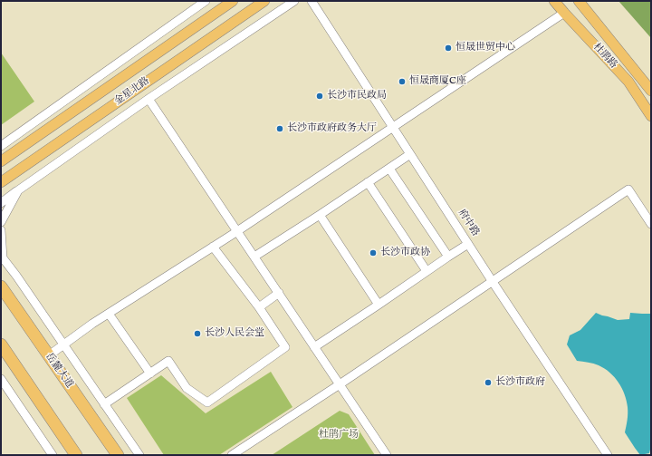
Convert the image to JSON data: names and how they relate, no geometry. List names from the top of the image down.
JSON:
{
  "streets": {
    "highway": ["岳麓大道"],
    "main road": ["杜鹃路", "金星北路"],
    "street": ["府中路"]
  },
  "parks": ["杜鹃广场"],
  "places": [
    "恒晟世贸中心",
    "恒晟商厦C座",
    "长沙市民政局",
    "长沙市政府政务大厅",
    "长沙市政协",
    "长沙人民会堂",
    "长沙市政府"
  ]
}
